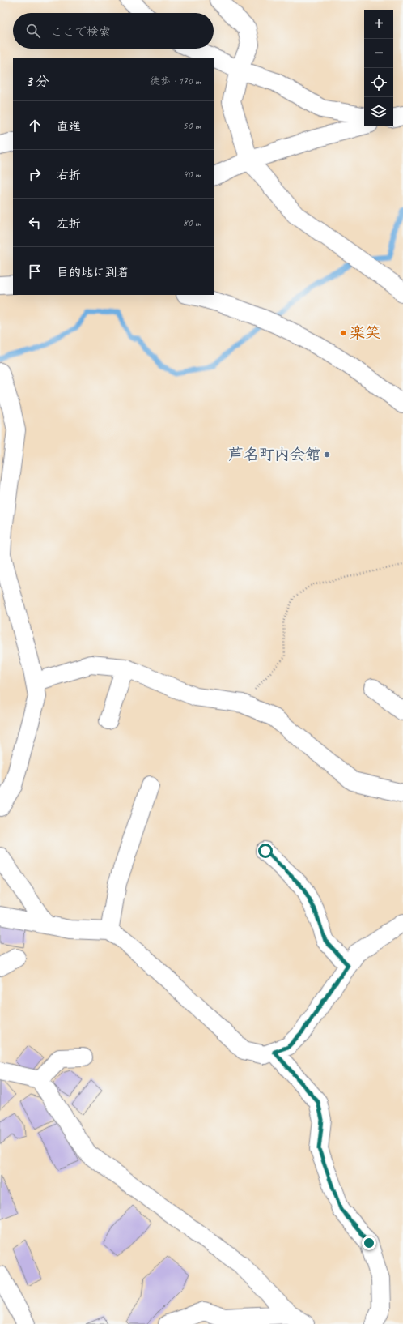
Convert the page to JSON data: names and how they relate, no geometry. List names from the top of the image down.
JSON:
{
  "places": ["楽笑", "芦名町内会館"],
  "page": {
    "map_buttons": ["+", "−"],
    "search": "ここで検索",
    "heading": ["3 分", "徒歩 · 170 m"],
    "list": [
      ["直進", "50 m"],
      ["右折", "40 m"],
      ["左折", "80 m"],
      "目的地に到着"
    ]
  }
}
